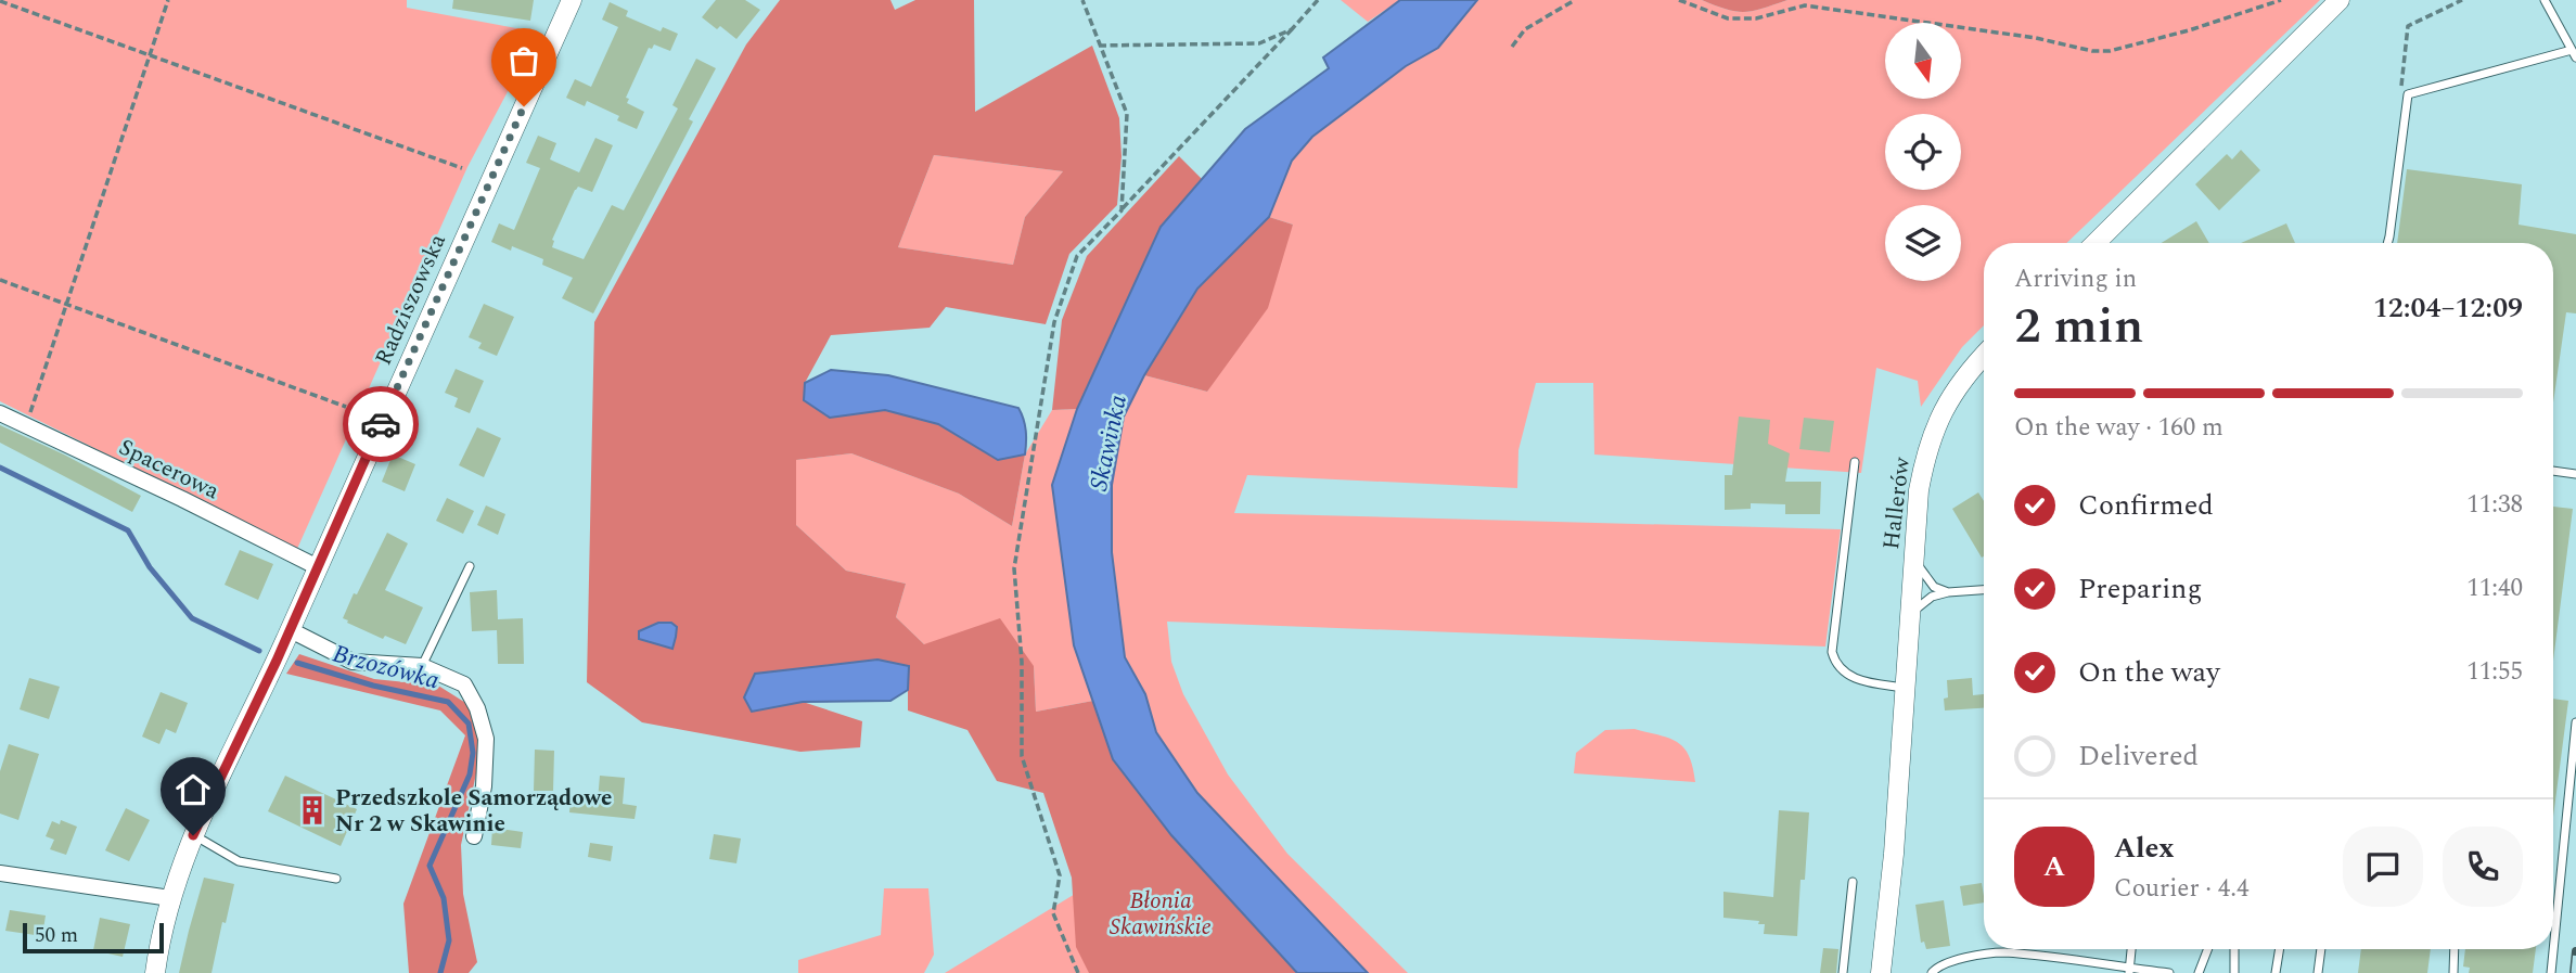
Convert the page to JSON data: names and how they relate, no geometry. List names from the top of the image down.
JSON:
{
  "streets": {
    "street": ["Radziszowska", "Spacerowa", "Hallerów"]
  },
  "crossings": [
    ["Radziszowska", "Spacerowa"]
  ],
  "water": ["Skawinka", "Brzozówka"],
  "parks": ["Błonia Skawińskie"],
  "places": {
    "building": ["Przedszkole Samorządowe Nr 2 w Skawinie"]
  },
  "scale_bar": "50 m",
  "north": "bottom",
  "page": {
    "heading": ["2 min", "Arriving in", "12:04–12:09"],
    "panel": ["Alex", "Courier · 4.4"],
    "bar": "On the way · 160 m",
    "list": [
      ["Confirmed", "11:38"],
      ["Preparing", "11:40"],
      ["On the way", "11:55"],
      "Delivered"
    ],
    "round": "A",
    "scale": "50 m"
  }
}
